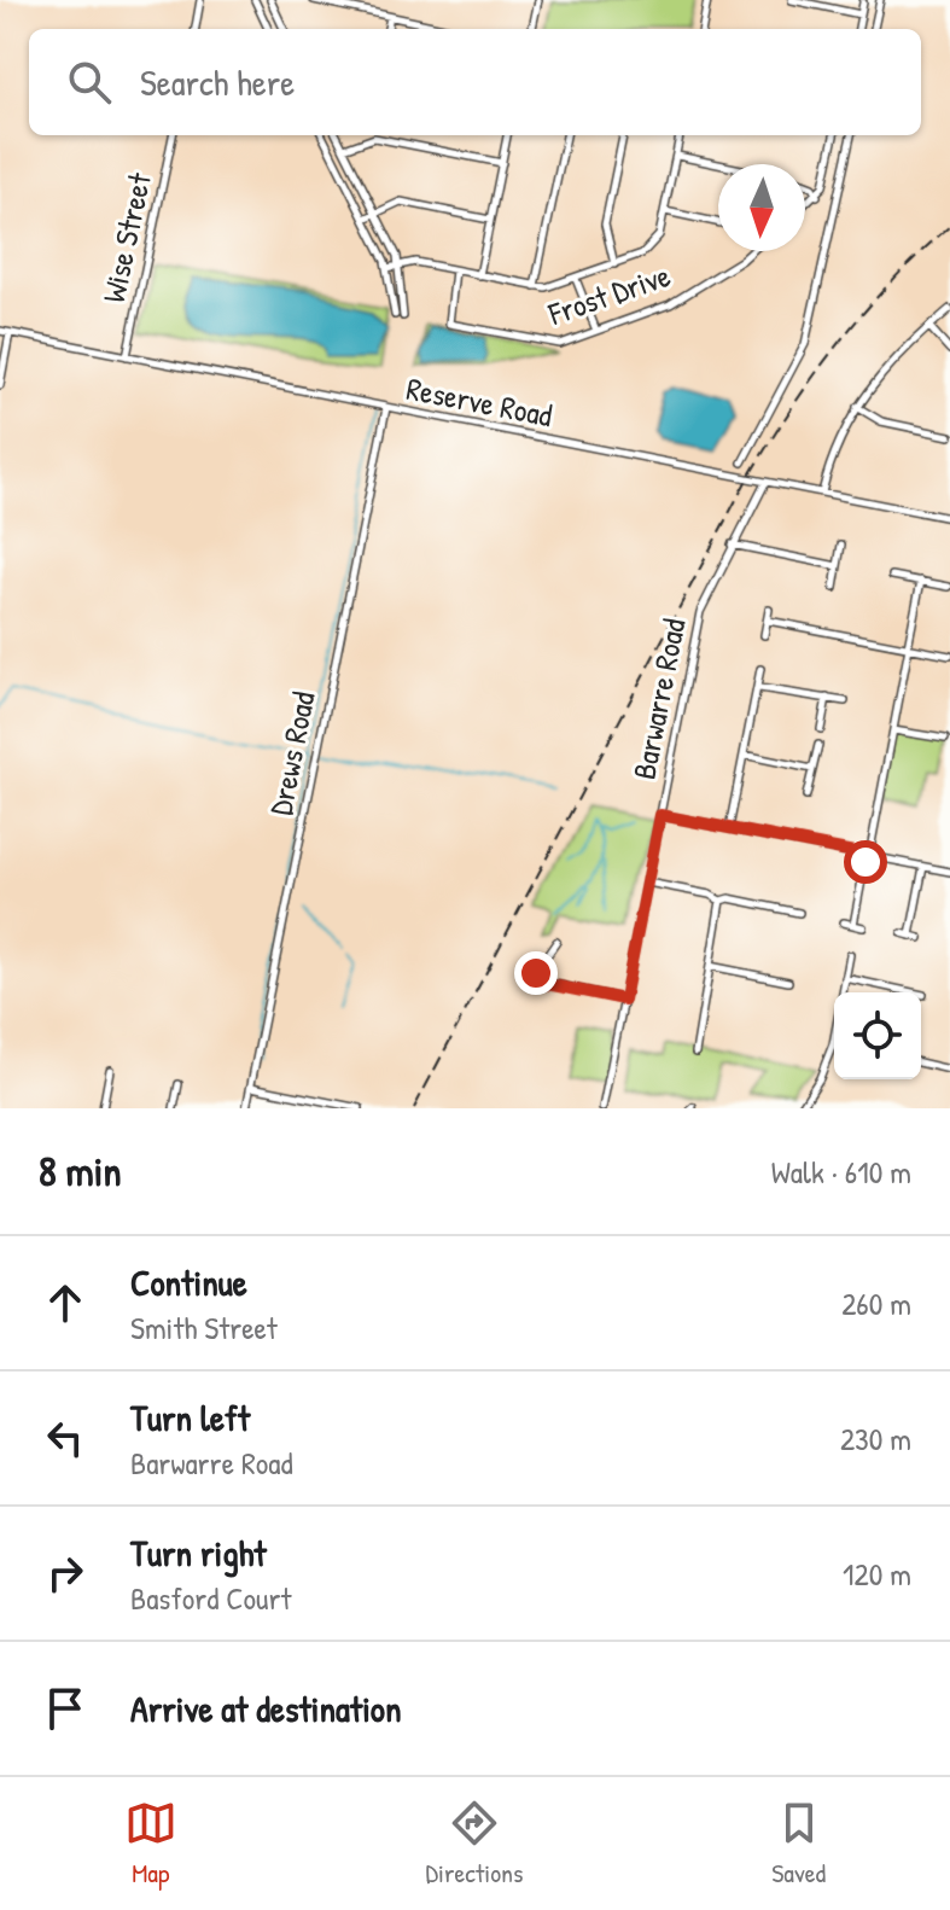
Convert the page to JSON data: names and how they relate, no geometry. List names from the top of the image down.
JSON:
{
  "streets": {
    "street": [
      "Wise Street",
      "Frost Drive",
      "Reserve Road",
      "Barwarre Road",
      "Drews Road"
    ]
  },
  "crossings": [
    ["Wise Street", "Reserve Road"],
    ["Reserve Road", "Barwarre Road"],
    ["Reserve Road", "Drews Road"]
  ],
  "north": "bottom",
  "page": {
    "search": "Search here",
    "heading": ["8 min", "Walk · 610 m"],
    "list": [
      ["Continue", "Smith Street", "260 m"],
      ["Turn left", "Barwarre Road", "230 m"],
      ["Turn right", "Basford Court", "120 m"],
      "Arrive at destination"
    ],
    "nav": ["Map", "Directions", "Saved"]
  }
}
